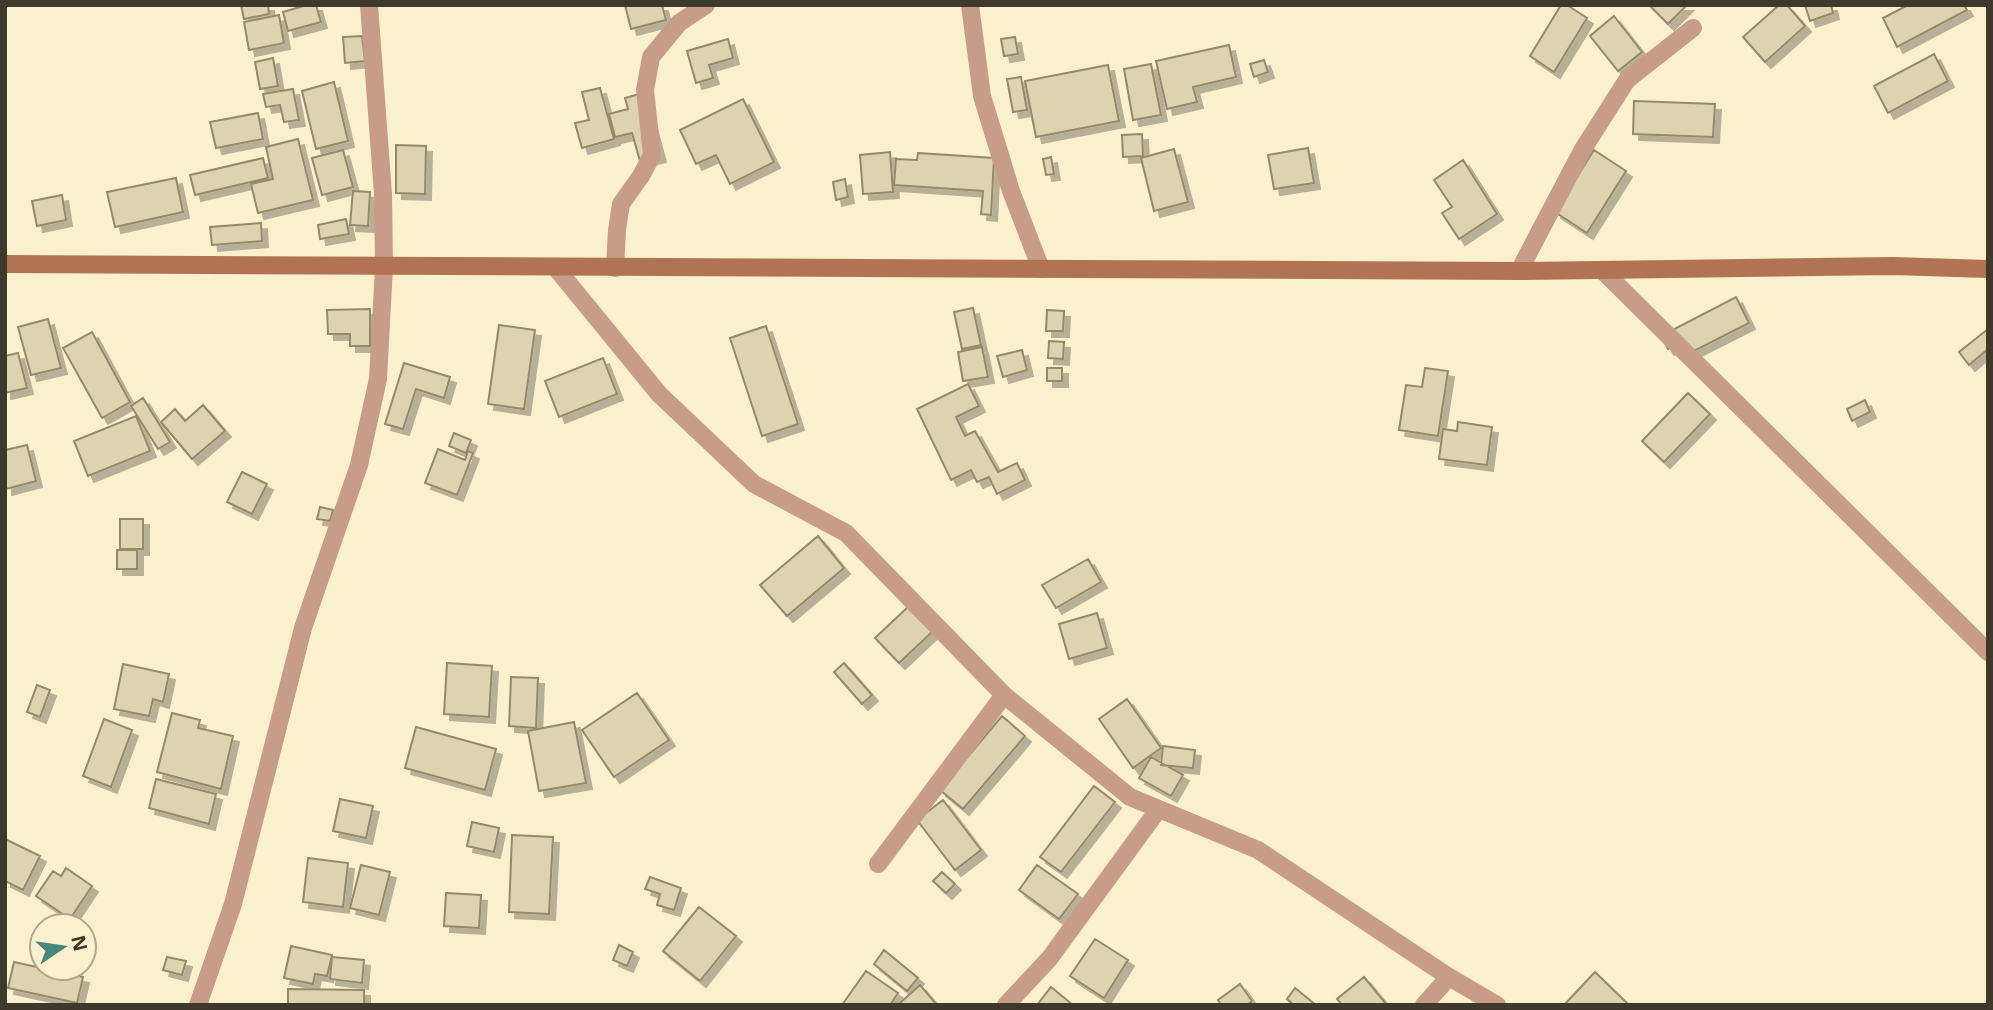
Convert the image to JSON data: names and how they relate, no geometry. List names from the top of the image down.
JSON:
{
  "north": "right"
}
